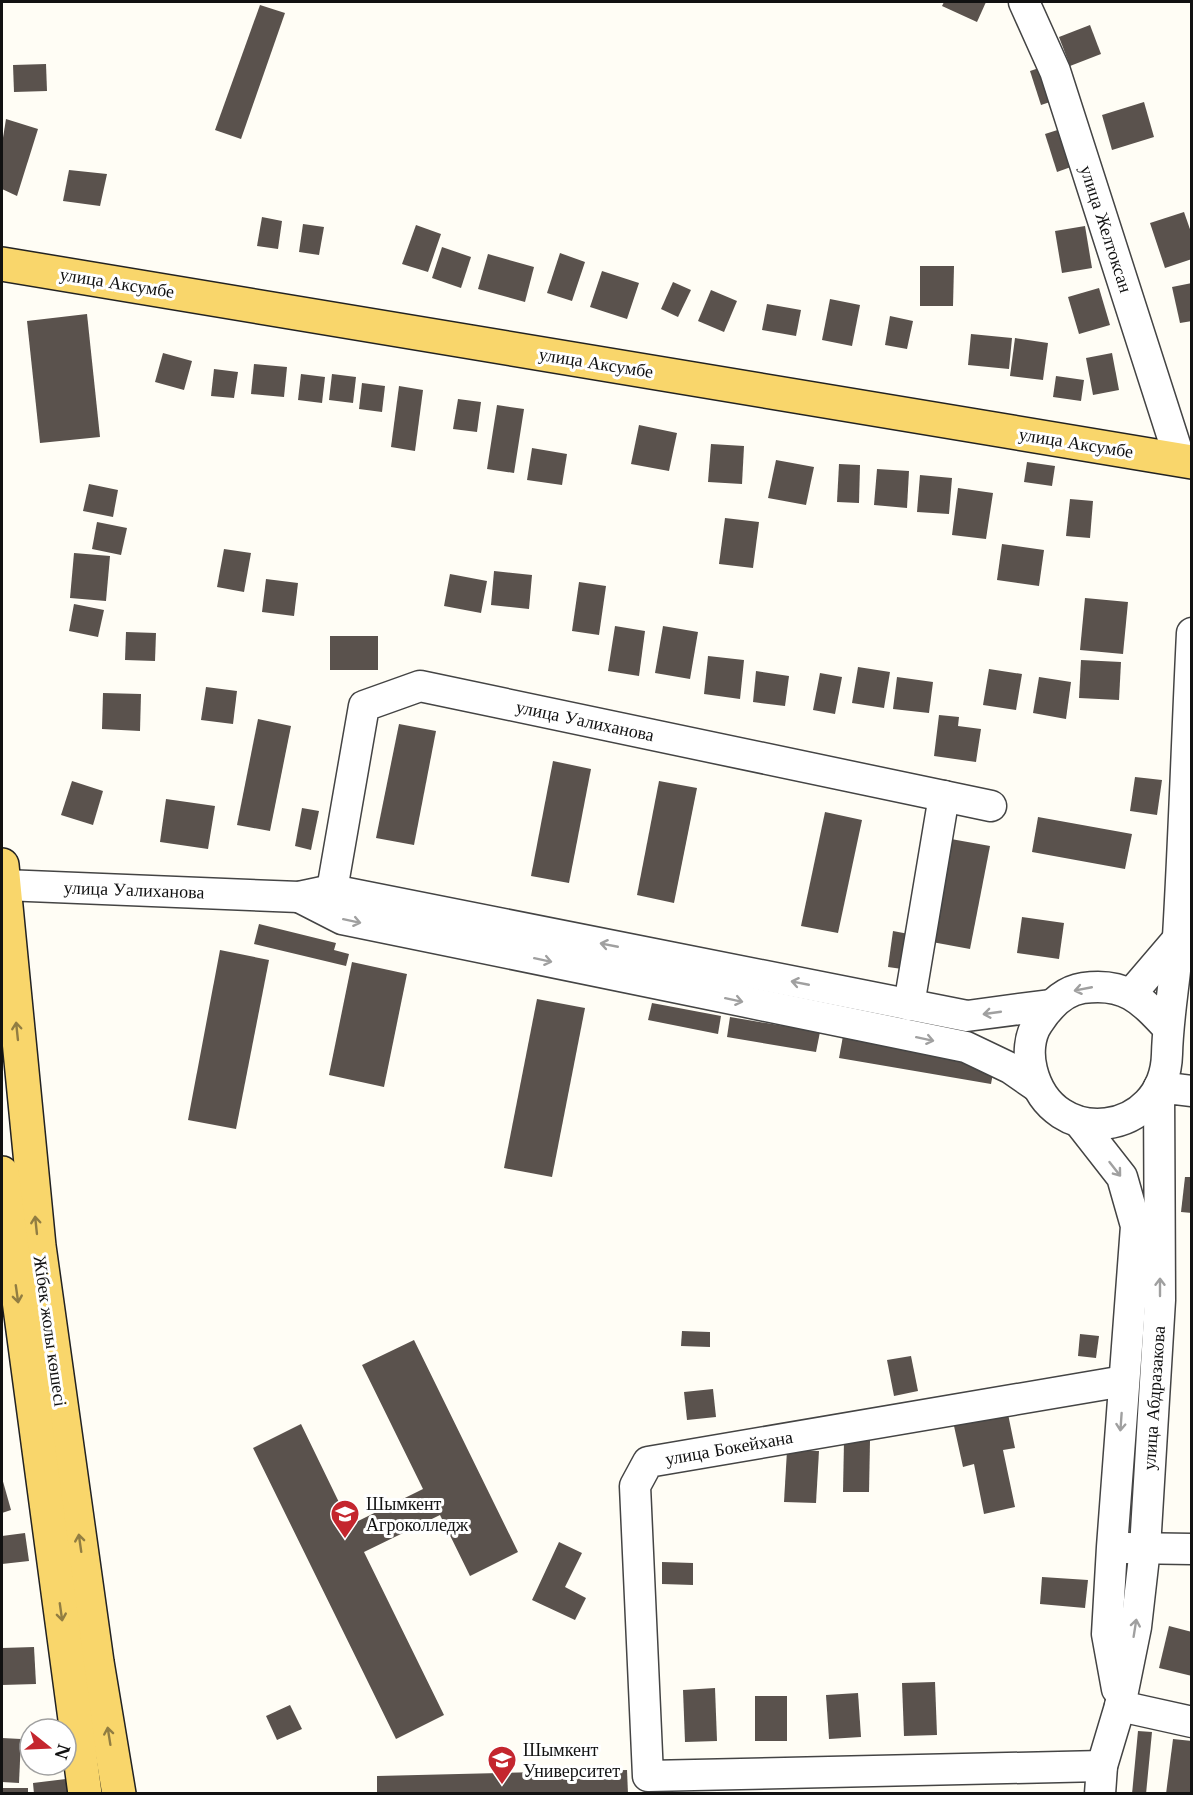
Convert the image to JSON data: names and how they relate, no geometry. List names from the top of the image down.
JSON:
{
  "streets": {
    "main road": ["улица Аксумбе", "Жібек жолы көшесі"],
    "street": [
      "улица Желтоксан",
      "улица Уалиханова",
      "улица Абдразакова",
      "улица Бокейхана"
    ]
  },
  "crossings": [
    ["улица Желтоксан", "улица Аксумбе"],
    ["улица Уалиханова", "Жібек жолы көшесі"],
    ["улица Уалиханова", "улица Абдразакова"],
    ["улица Абдразакова", "улица Бокейхана"]
  ],
  "places": {
    "school or university": ["Шымкент Агроколледж", "Шымкент Университет"]
  },
  "north": "right"
}
